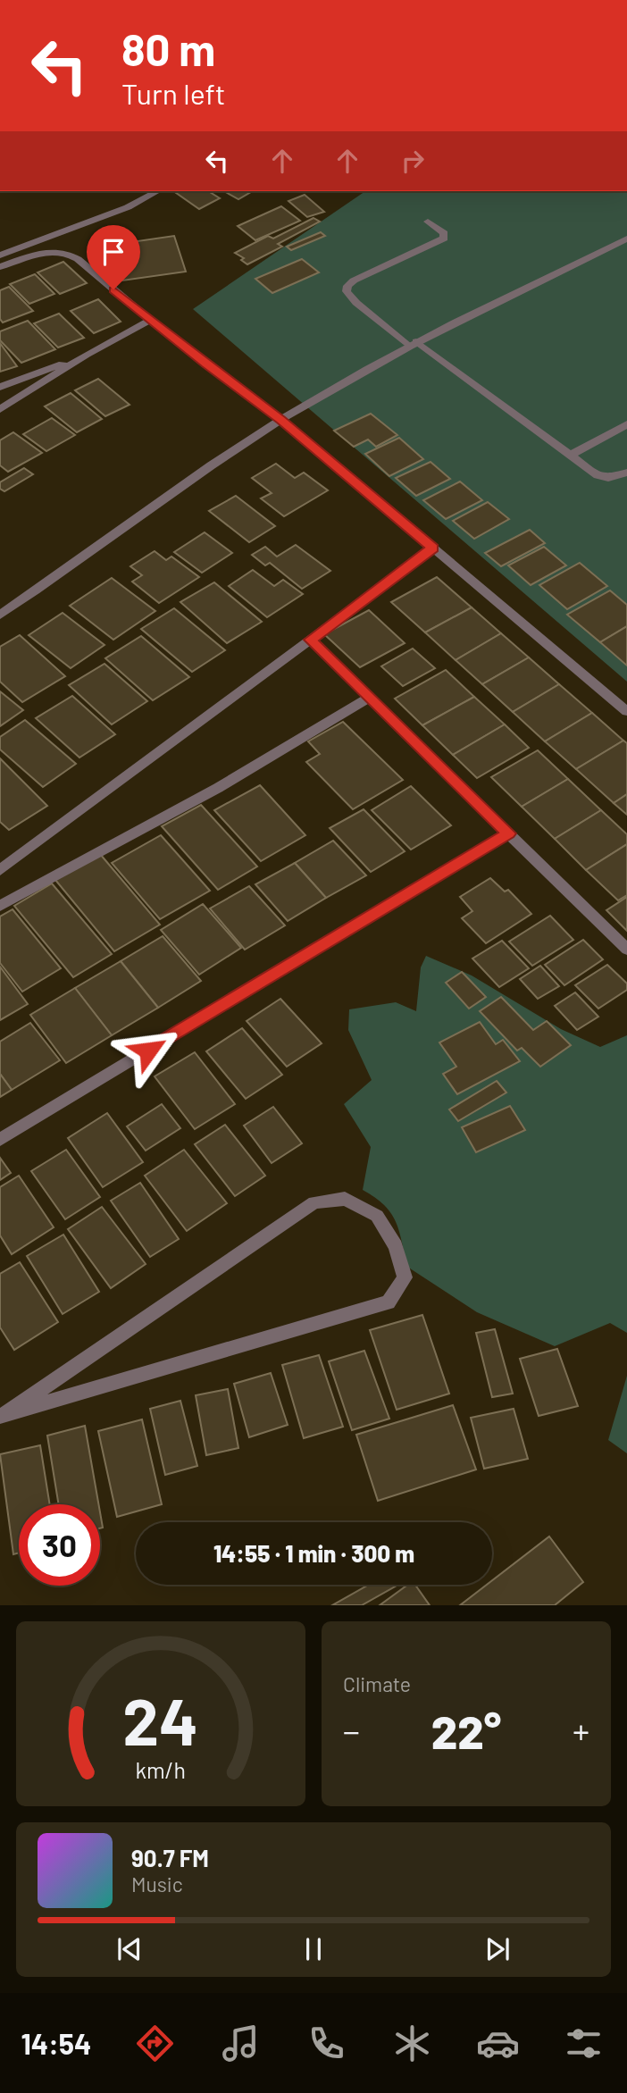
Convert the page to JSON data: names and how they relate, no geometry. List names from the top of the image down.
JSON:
{
  "page": {
    "turn": ["80 m", "Turn left"],
    "limit": "30",
    "trip": "14:55 · 1 min · 300 m",
    "tile": "Climate",
    "heat": ["−", "22°", "+"],
    "song": ["90.7 FM", "Music"],
    "tabs": "14:54",
    "gauge": ["24", "km/h"]
  }
}
